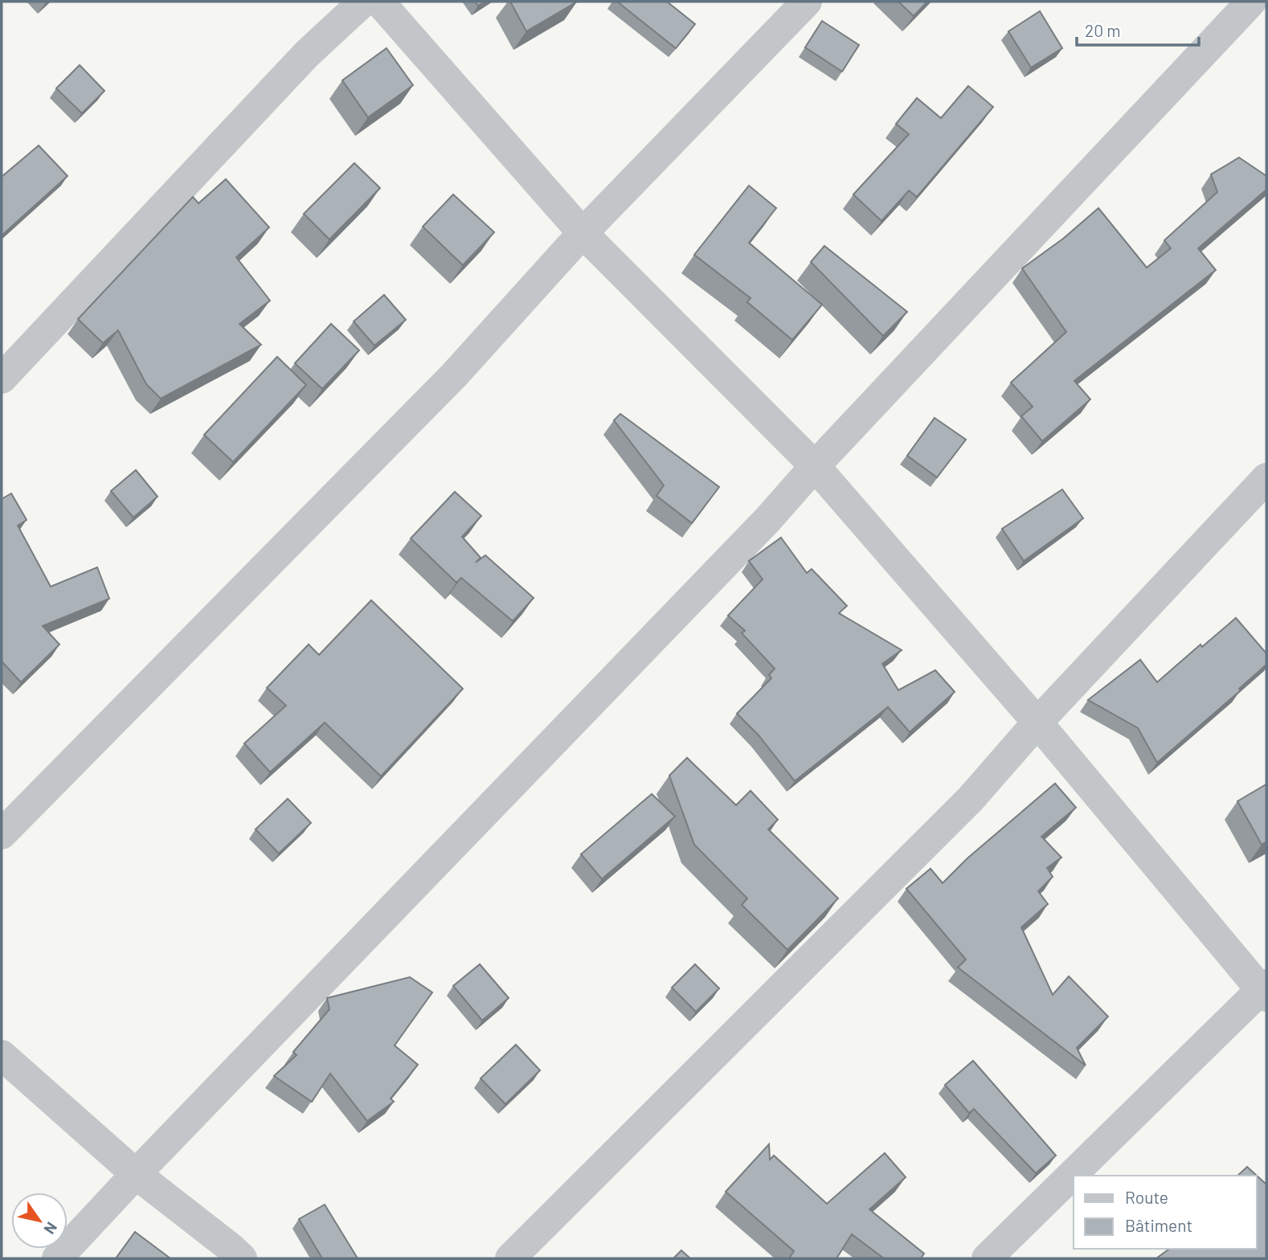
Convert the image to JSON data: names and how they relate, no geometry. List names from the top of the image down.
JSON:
{
  "legend": ["Route", "Bâtiment"],
  "scale_bar": "20 m",
  "north": "bottom right"
}
